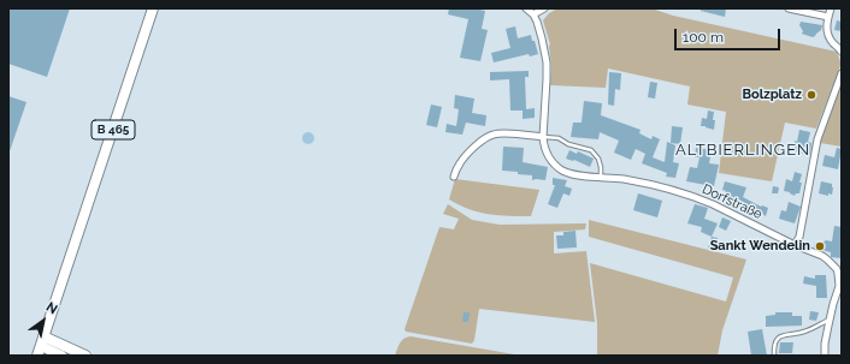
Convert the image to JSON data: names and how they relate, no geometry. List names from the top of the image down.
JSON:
{
  "streets": {
    "main road": ["B 465"],
    "street": ["Dorfstraße"]
  },
  "districts": ["ALTBIERLINGEN"],
  "places": ["Bolzplatz", "Sankt Wendelin"],
  "scale_bar": "100 m",
  "north": "top right"
}
